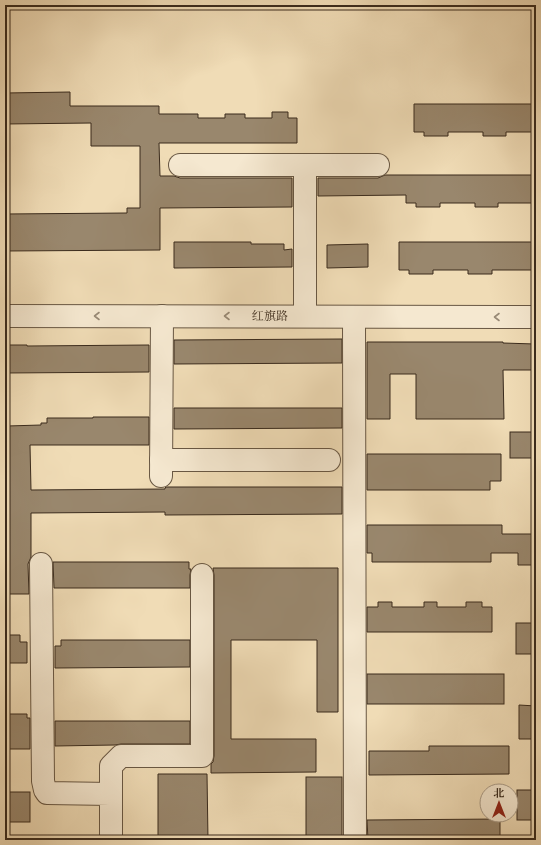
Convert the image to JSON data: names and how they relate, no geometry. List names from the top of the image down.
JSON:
{
  "streets": {
    "street": ["红旗路"]
  },
  "north": "top"
}
